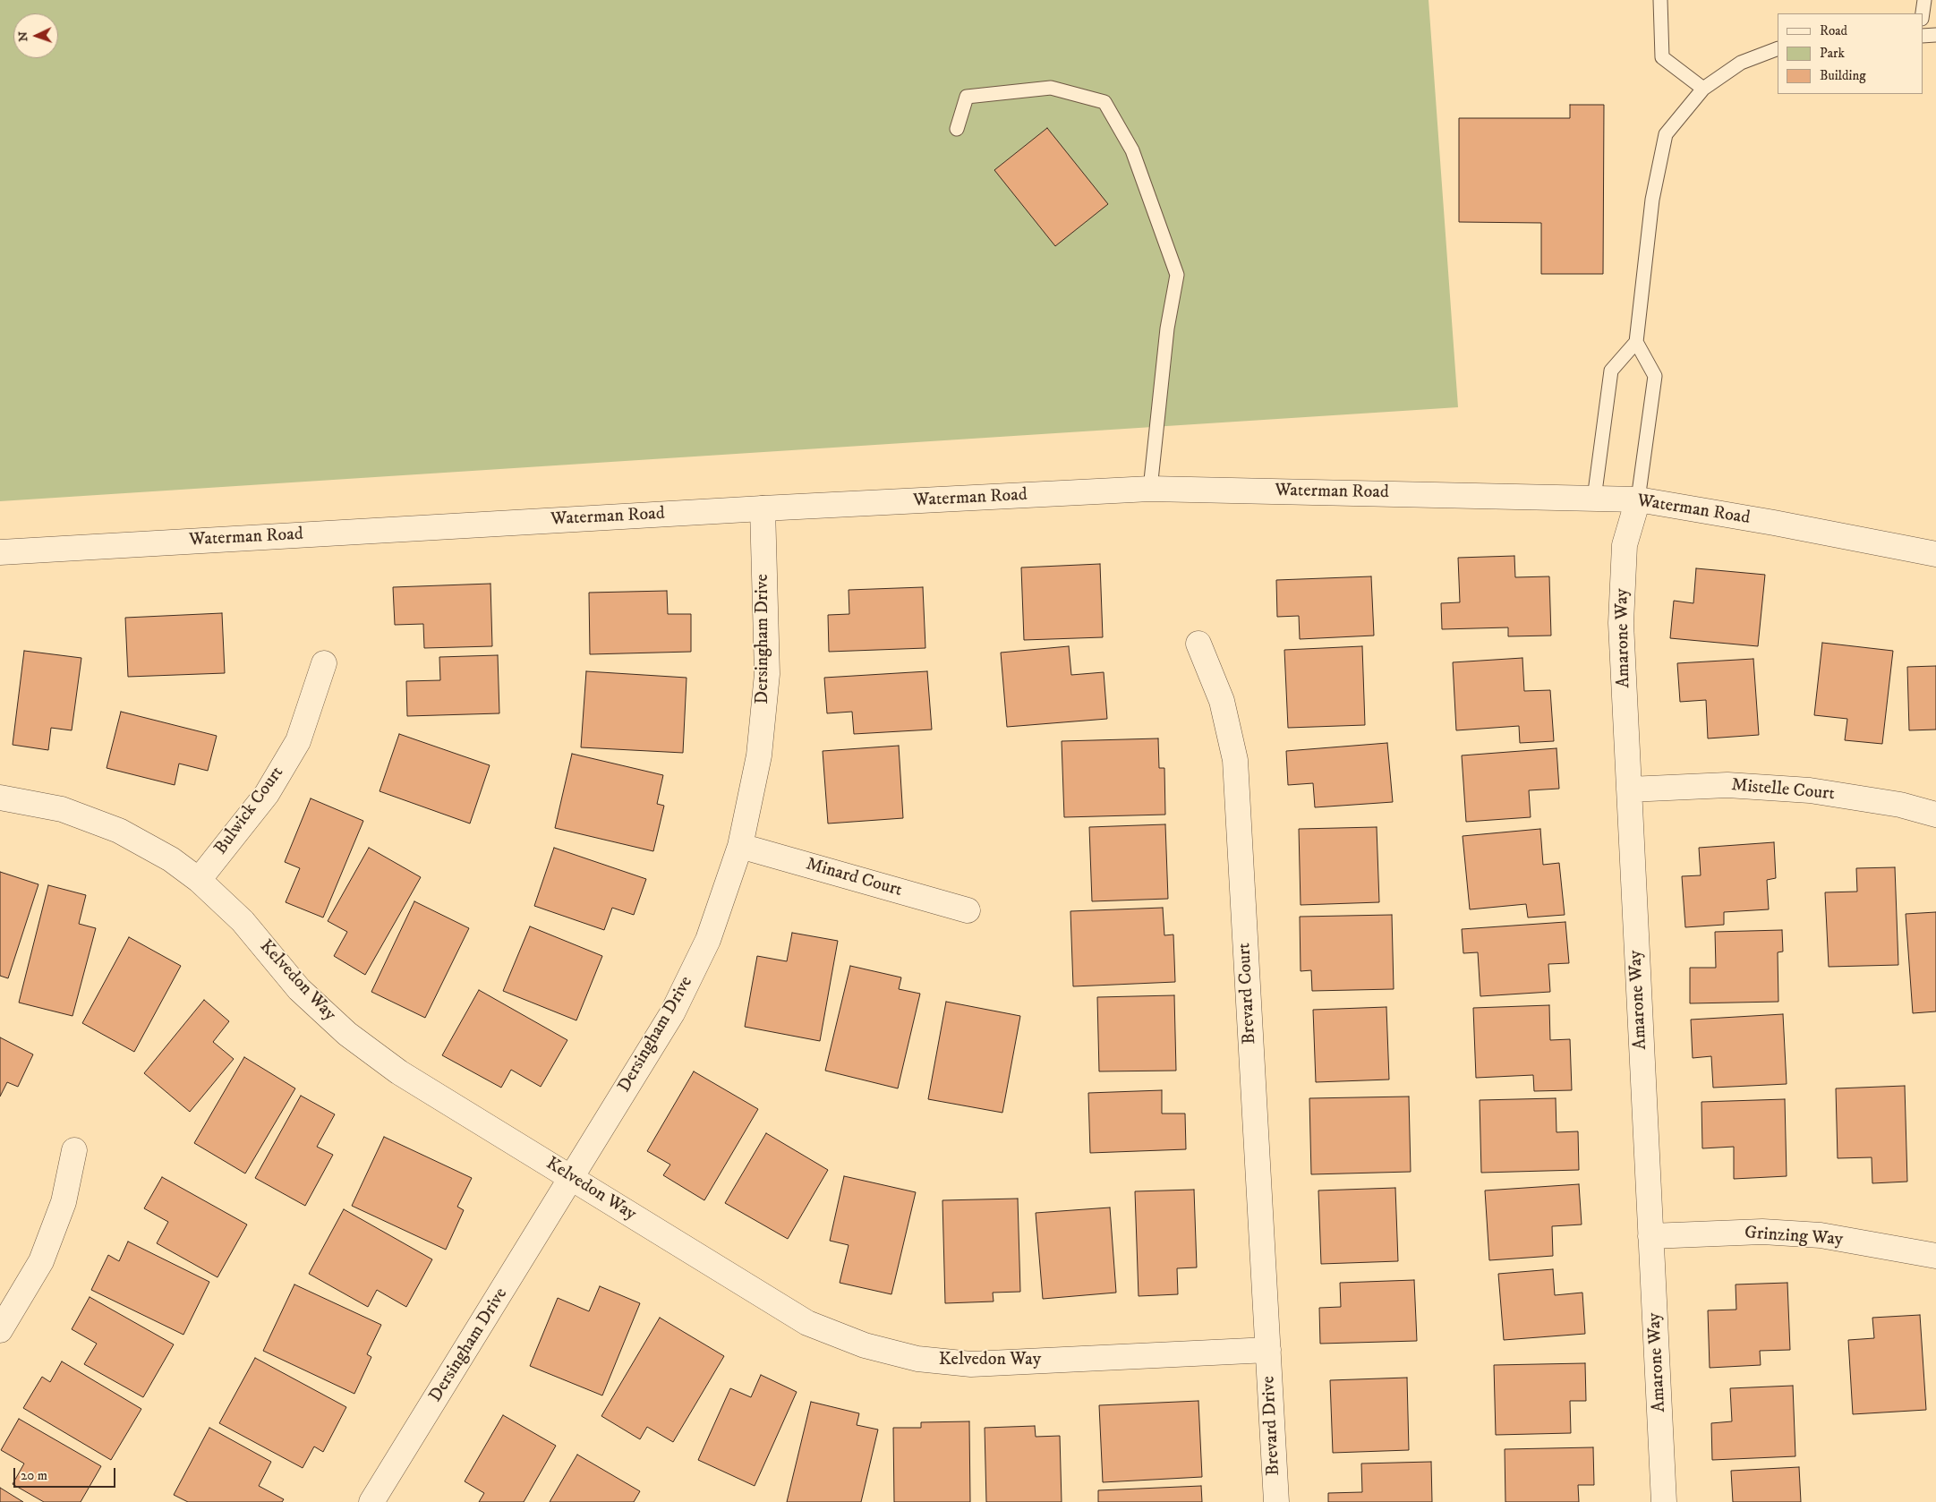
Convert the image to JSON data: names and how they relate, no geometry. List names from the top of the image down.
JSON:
{
  "streets": {
    "street": [
      "Waterman Road",
      "Amarone Way",
      "Dersingham Drive",
      "Mistelle Court",
      "Bulwick Court",
      "Minard Court",
      "Kelvedon Way",
      "Brevard Court",
      "Grinzing Way",
      "Brevard Drive"
    ]
  },
  "crossings": [
    ["Waterman Road", "Amarone Way"],
    ["Waterman Road", "Dersingham Drive"],
    ["Amarone Way", "Mistelle Court"],
    ["Amarone Way", "Grinzing Way"],
    ["Dersingham Drive", "Minard Court"],
    ["Dersingham Drive", "Kelvedon Way"],
    ["Bulwick Court", "Kelvedon Way"],
    ["Kelvedon Way", "Brevard Court"],
    ["Kelvedon Way", "Brevard Drive"],
    ["Brevard Court", "Brevard Drive"]
  ],
  "legend": ["Road", "Park", "Building"],
  "scale_bar": "20 m",
  "north": "left"
}
